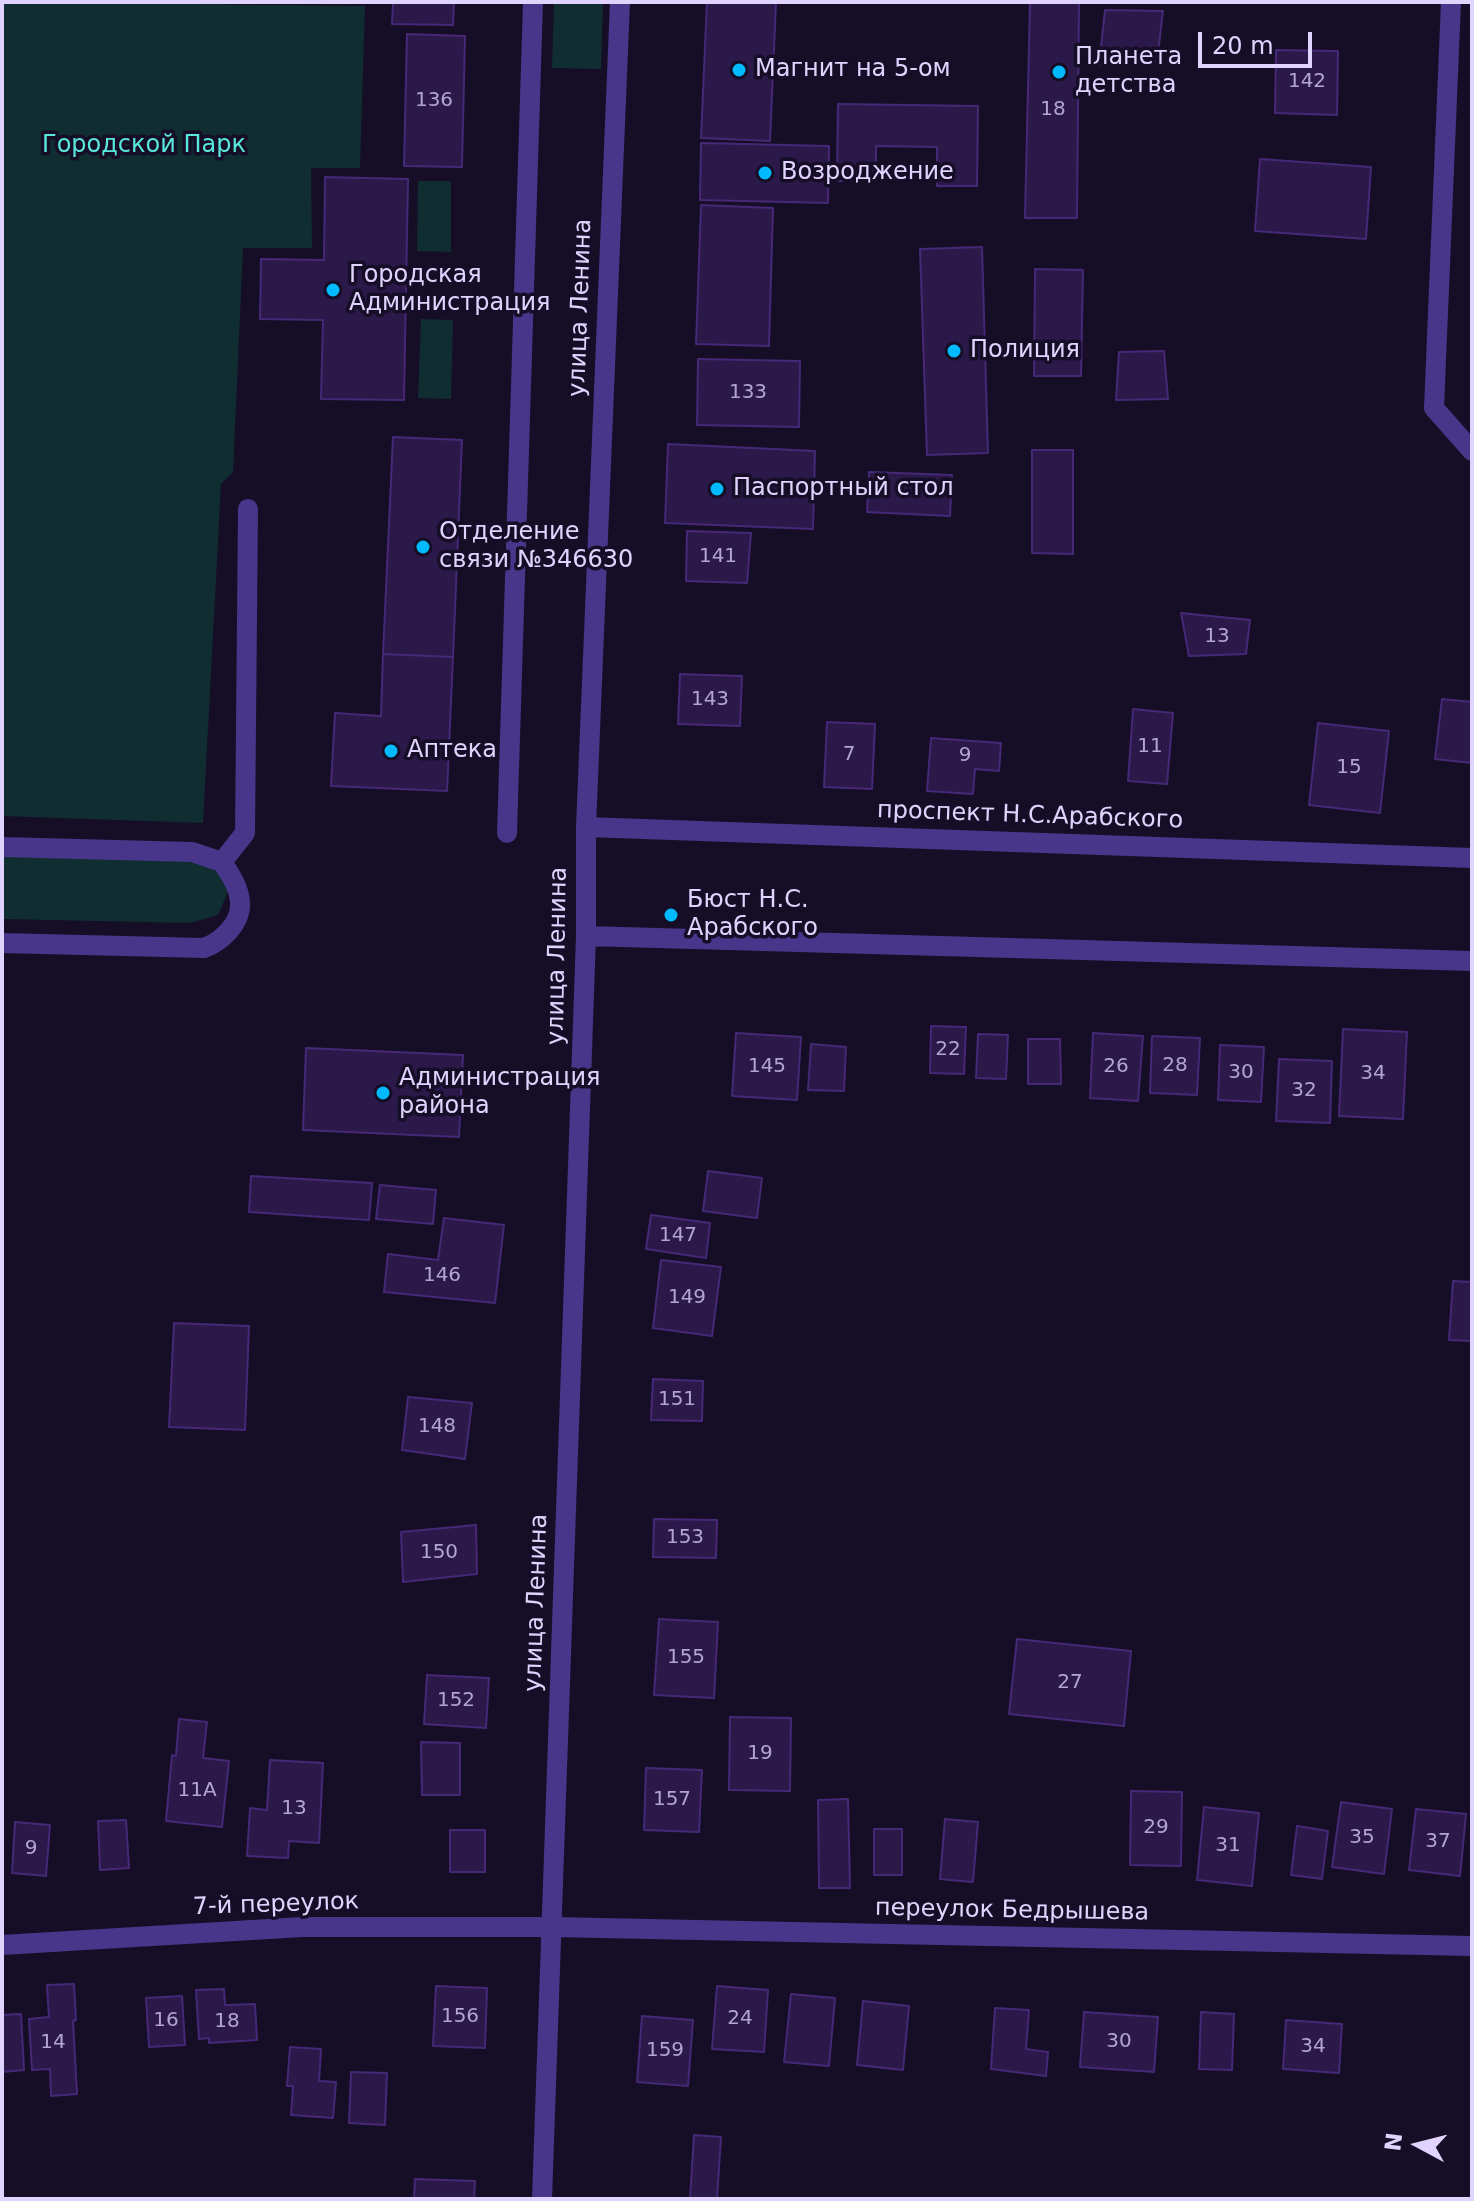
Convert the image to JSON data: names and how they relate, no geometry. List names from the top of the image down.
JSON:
{
  "streets": {
    "street": [
      "улица Ленина",
      "проспект Н.С.Арабского",
      "7-й переулок",
      "переулок Бедрышева"
    ]
  },
  "crossings": [
    ["улица Ленина", "проспект Н.С.Арабского"],
    ["улица Ленина", "7-й переулок"],
    ["улица Ленина", "переулок Бедрышева"],
    ["7-й переулок", "переулок Бедрышева"]
  ],
  "parks": ["Городской Парк"],
  "places": [
    "Магнит на 5-ом",
    "Планета детства",
    "Возроджение",
    "Городская Администрация",
    "Полиция",
    "Паспортный стол",
    "Отделение связи №346630",
    "Аптека",
    "Бюст Н.С. Арабского",
    "Администрация района"
  ],
  "house_numbers": [
    "142",
    "136",
    "18",
    "133",
    "141",
    "13",
    "143",
    "11",
    "7",
    "9",
    "15",
    "22",
    "28",
    "145",
    "26",
    "30",
    "34",
    "32",
    "147",
    "146",
    "149",
    "151",
    "148",
    "153",
    "150",
    "155",
    "27",
    "152",
    "19",
    "11А",
    "157",
    "13",
    "29",
    "35",
    "37",
    "31",
    "9",
    "156",
    "24",
    "16",
    "18",
    "30",
    "14",
    "34",
    "159"
  ],
  "scale_bar": "20 m",
  "north": "left"
}
